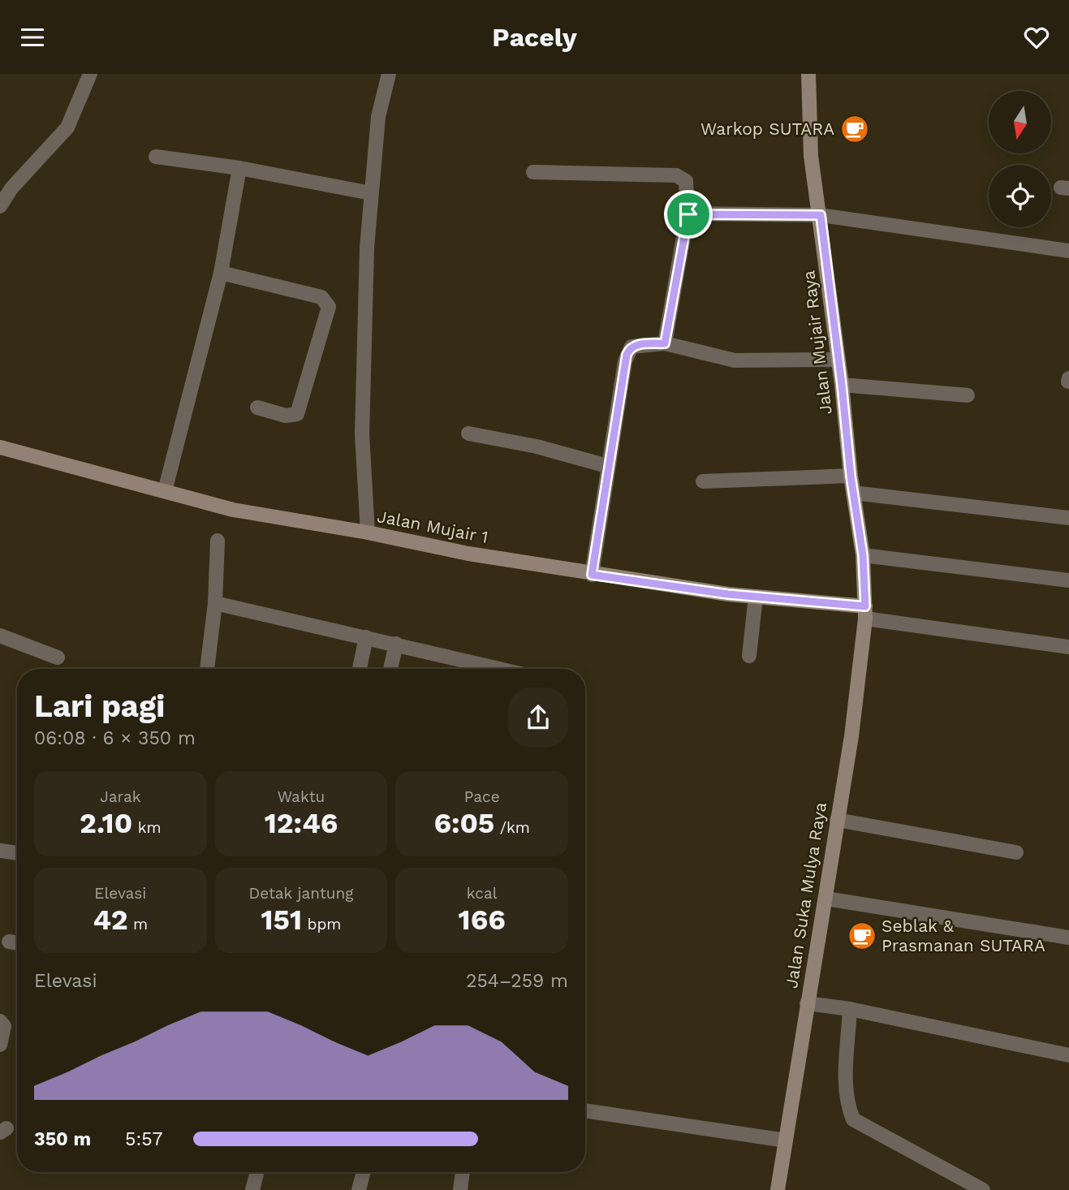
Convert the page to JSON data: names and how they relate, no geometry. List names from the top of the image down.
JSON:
{
  "streets": {
    "street": ["Jalan Mujair Raya", "Jalan Mujair 1", "Jalan Suka Mulya Raya"]
  },
  "crossings": [
    ["Jalan Mujair Raya", "Jalan Mujair 1"],
    ["Jalan Mujair Raya", "Jalan Suka Mulya Raya"],
    ["Jalan Mujair 1", "Jalan Suka Mulya Raya"]
  ],
  "places": {
    "cafe": ["Warkop SUTARA", "Seblak & Prasmanan SUTARA"]
  },
  "north": "bottom",
  "page": {
    "header": "Pacely",
    "heading": ["Lari pagi", "06:08 · 6 × 350 m"],
    "stats": [
      ["Jarak", "2.10 km"],
      ["Waktu", "12:46"],
      ["Pace", "6:05 /km"],
      ["Elevasi", "42 m"],
      ["Detak jantung", "151 bpm"],
      ["kcal", "166"]
    ],
    "chart": ["Elevasi", "254–259 m"],
    "list": [
      {
        "name": "350 m",
        "note": "5:57"
      }
    ]
  }
}
